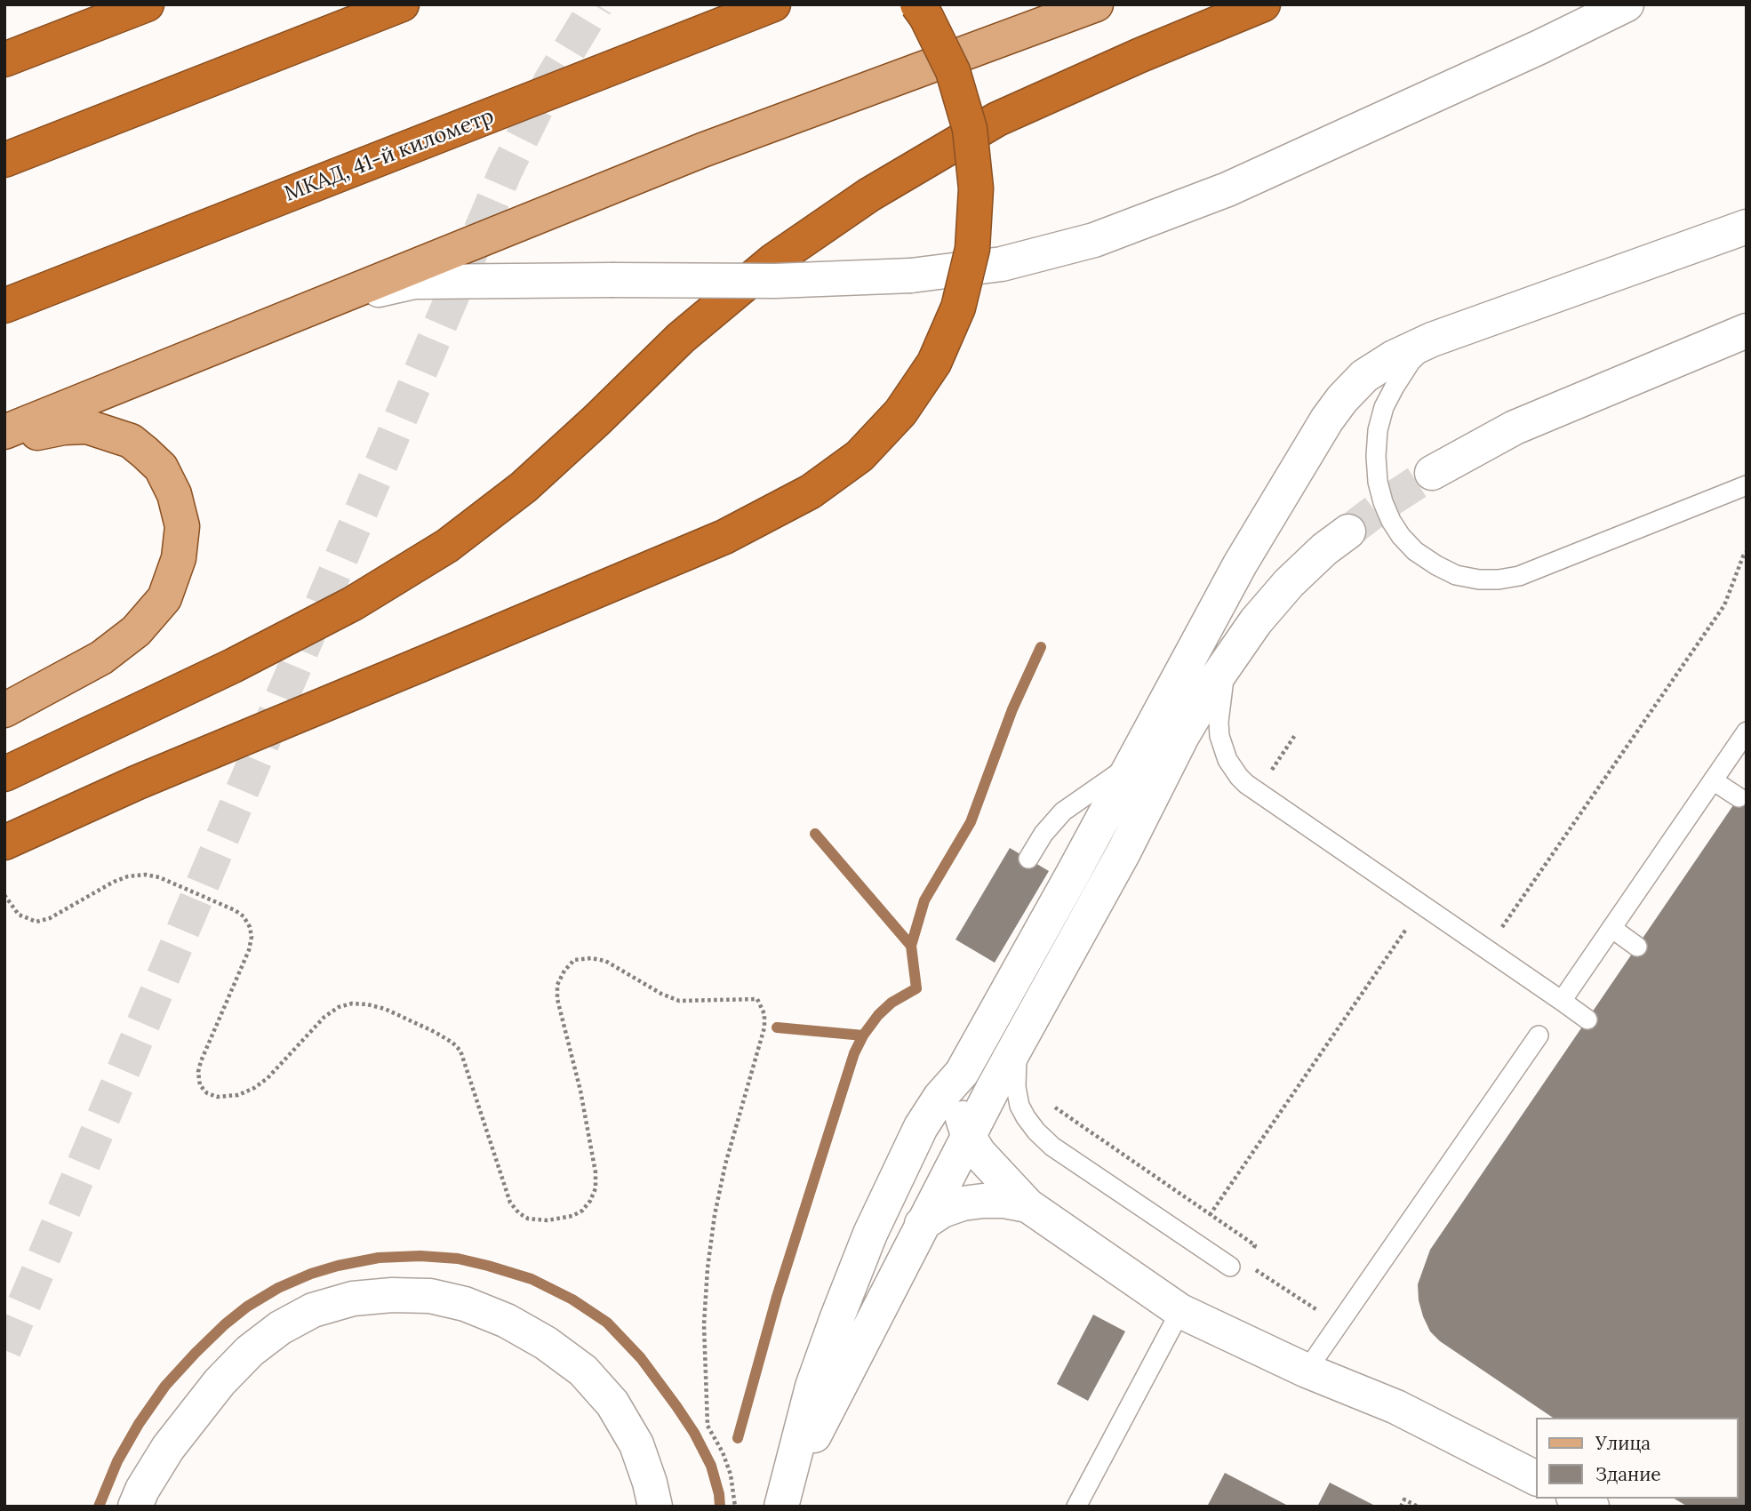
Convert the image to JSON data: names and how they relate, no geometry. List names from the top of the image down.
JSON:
{
  "streets": {
    "highway": ["МКАД, 41-й километр"]
  },
  "legend": ["Улица", "Здание"]
}
